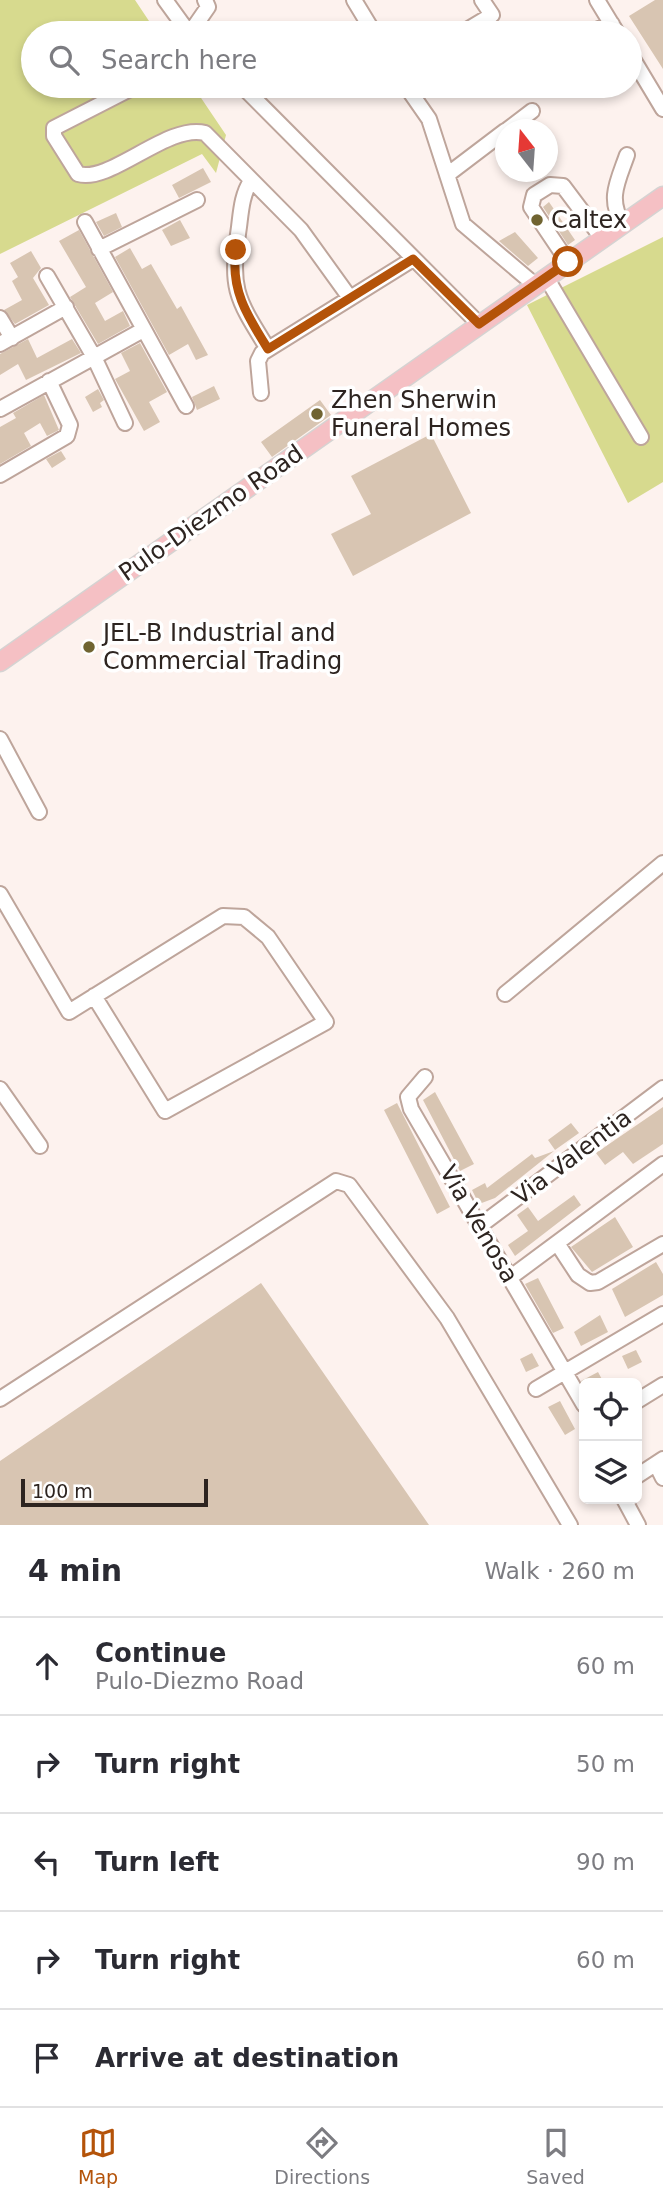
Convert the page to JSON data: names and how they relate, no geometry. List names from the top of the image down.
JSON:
{
  "streets": {
    "main road": ["Pulo-Diezmo Road"],
    "street": ["Via Valentia", "Via Venosa"]
  },
  "crossings": [
    ["Via Valentia", "Via Venosa"]
  ],
  "places": ["Caltex", "Zhen Sherwin Funeral Homes", "JEL-B Industrial and Commercial Trading"],
  "scale_bar": "100 m",
  "north": "top",
  "page": {
    "search": "Search here",
    "scale": "100 m",
    "heading": ["4 min", "Walk · 260 m"],
    "list": [
      ["Continue", "Pulo-Diezmo Road", "60 m"],
      ["Turn right", "50 m"],
      ["Turn left", "90 m"],
      ["Turn right", "60 m"],
      "Arrive at destination"
    ],
    "nav": ["Map", "Directions", "Saved"]
  }
}
